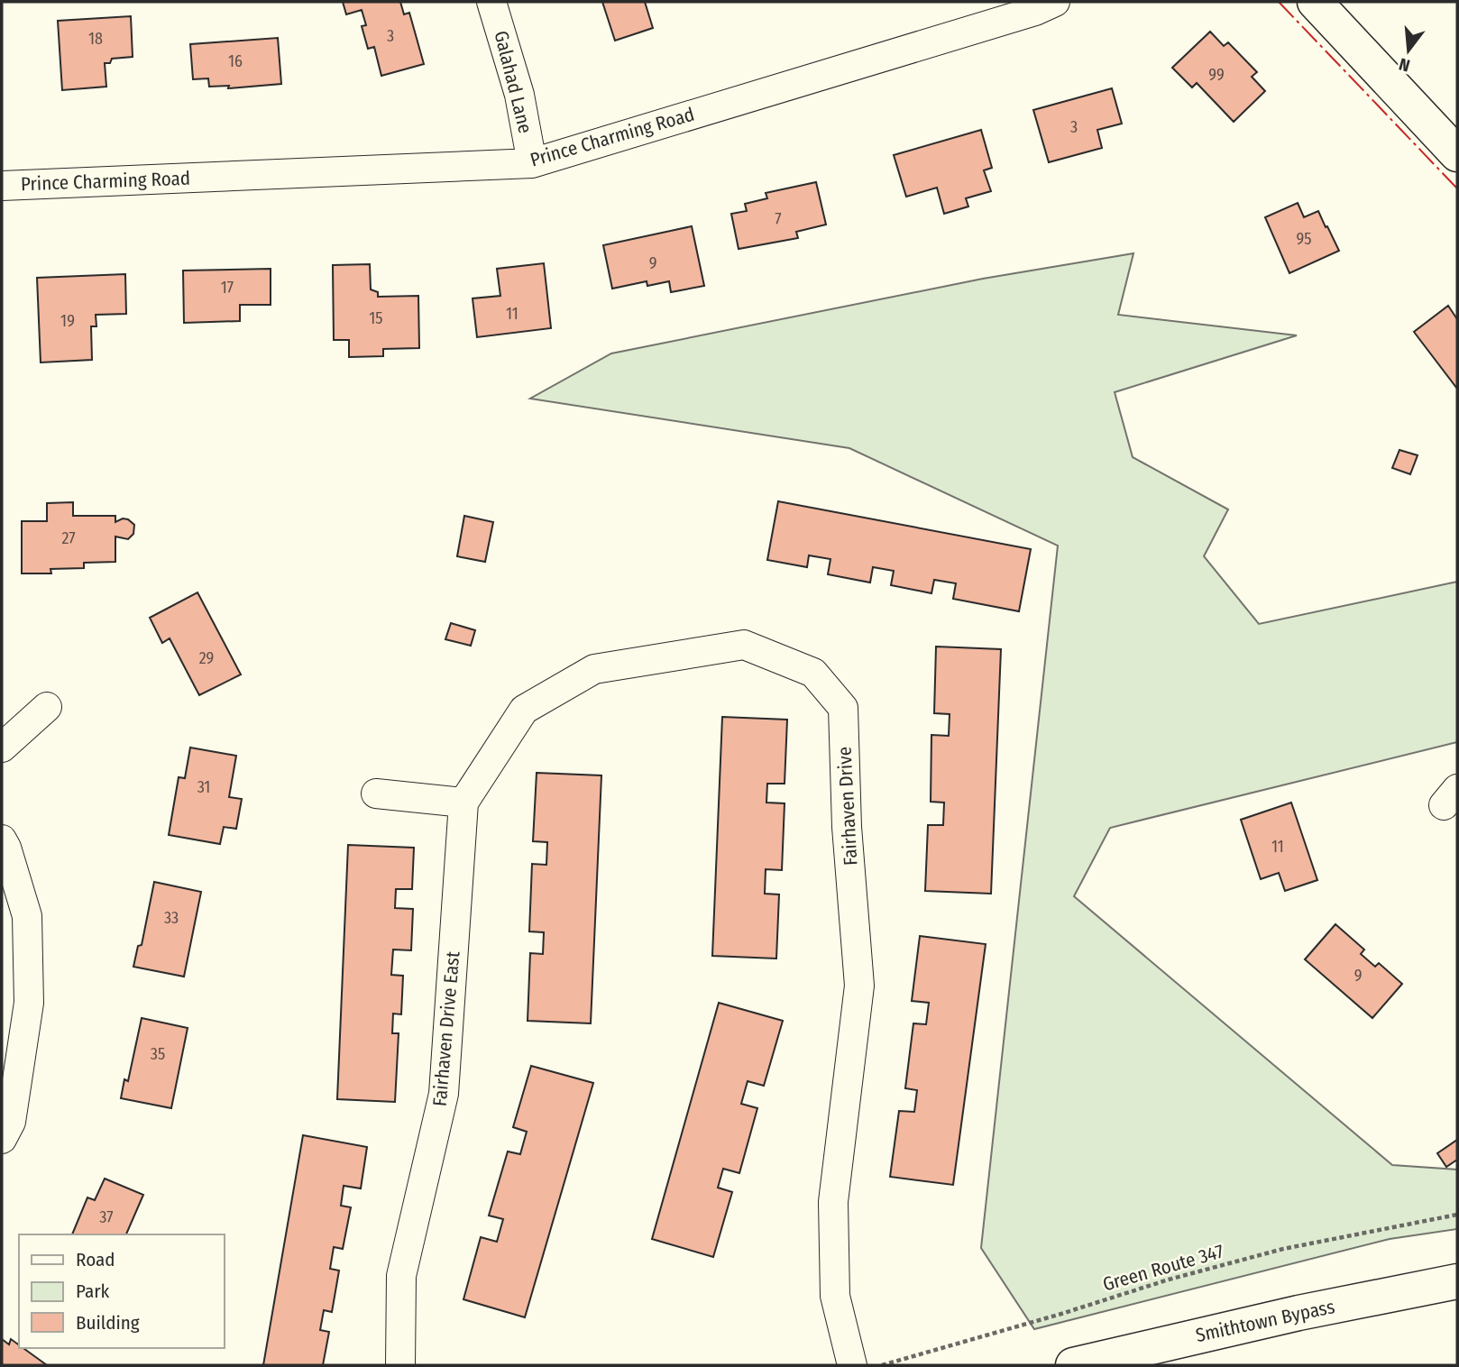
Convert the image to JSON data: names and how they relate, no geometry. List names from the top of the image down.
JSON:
{
  "streets": {
    "main road": ["Smithtown Bypass"],
    "street": [
      "Galahad Lane",
      "Prince Charming Road",
      "Fairhaven Drive",
      "Fairhaven Drive East"
    ],
    "path": ["Green Route 347"]
  },
  "crossings": [
    ["Galahad Lane", "Prince Charming Road"],
    ["Fairhaven Drive", "Fairhaven Drive East"]
  ],
  "house_numbers": [
    "3",
    "18",
    "16",
    "99",
    "3",
    "7",
    "95",
    "9",
    "17",
    "11",
    "15",
    "19",
    "27",
    "29",
    "31",
    "11",
    "33",
    "9",
    "35",
    "37"
  ],
  "legend": ["Road", "Park", "Building"],
  "north": "bottom"
}
